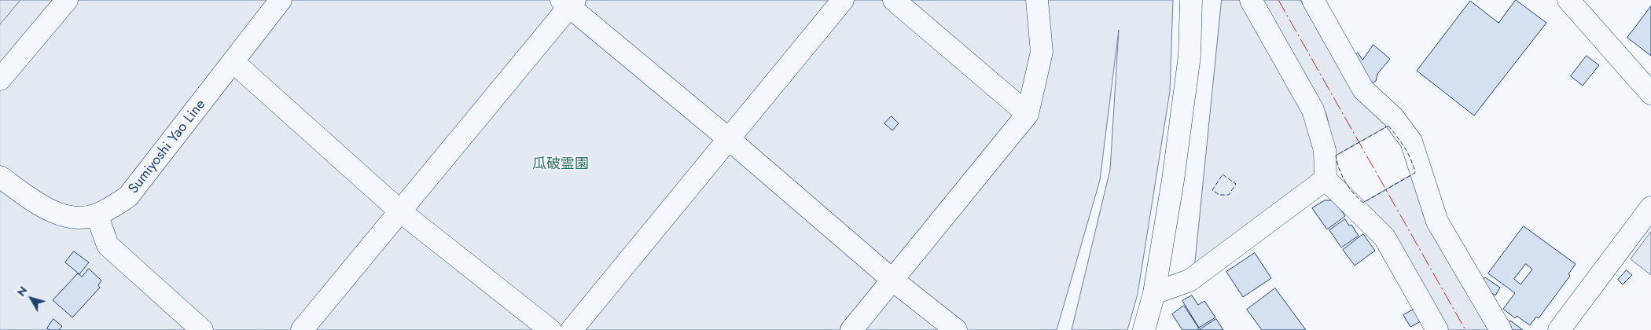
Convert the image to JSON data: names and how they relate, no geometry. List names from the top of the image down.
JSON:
{
  "streets": {
    "street": ["Sumiyoshi Yao Line"]
  },
  "parks": ["瓜破霊園"],
  "north": "top left"
}
